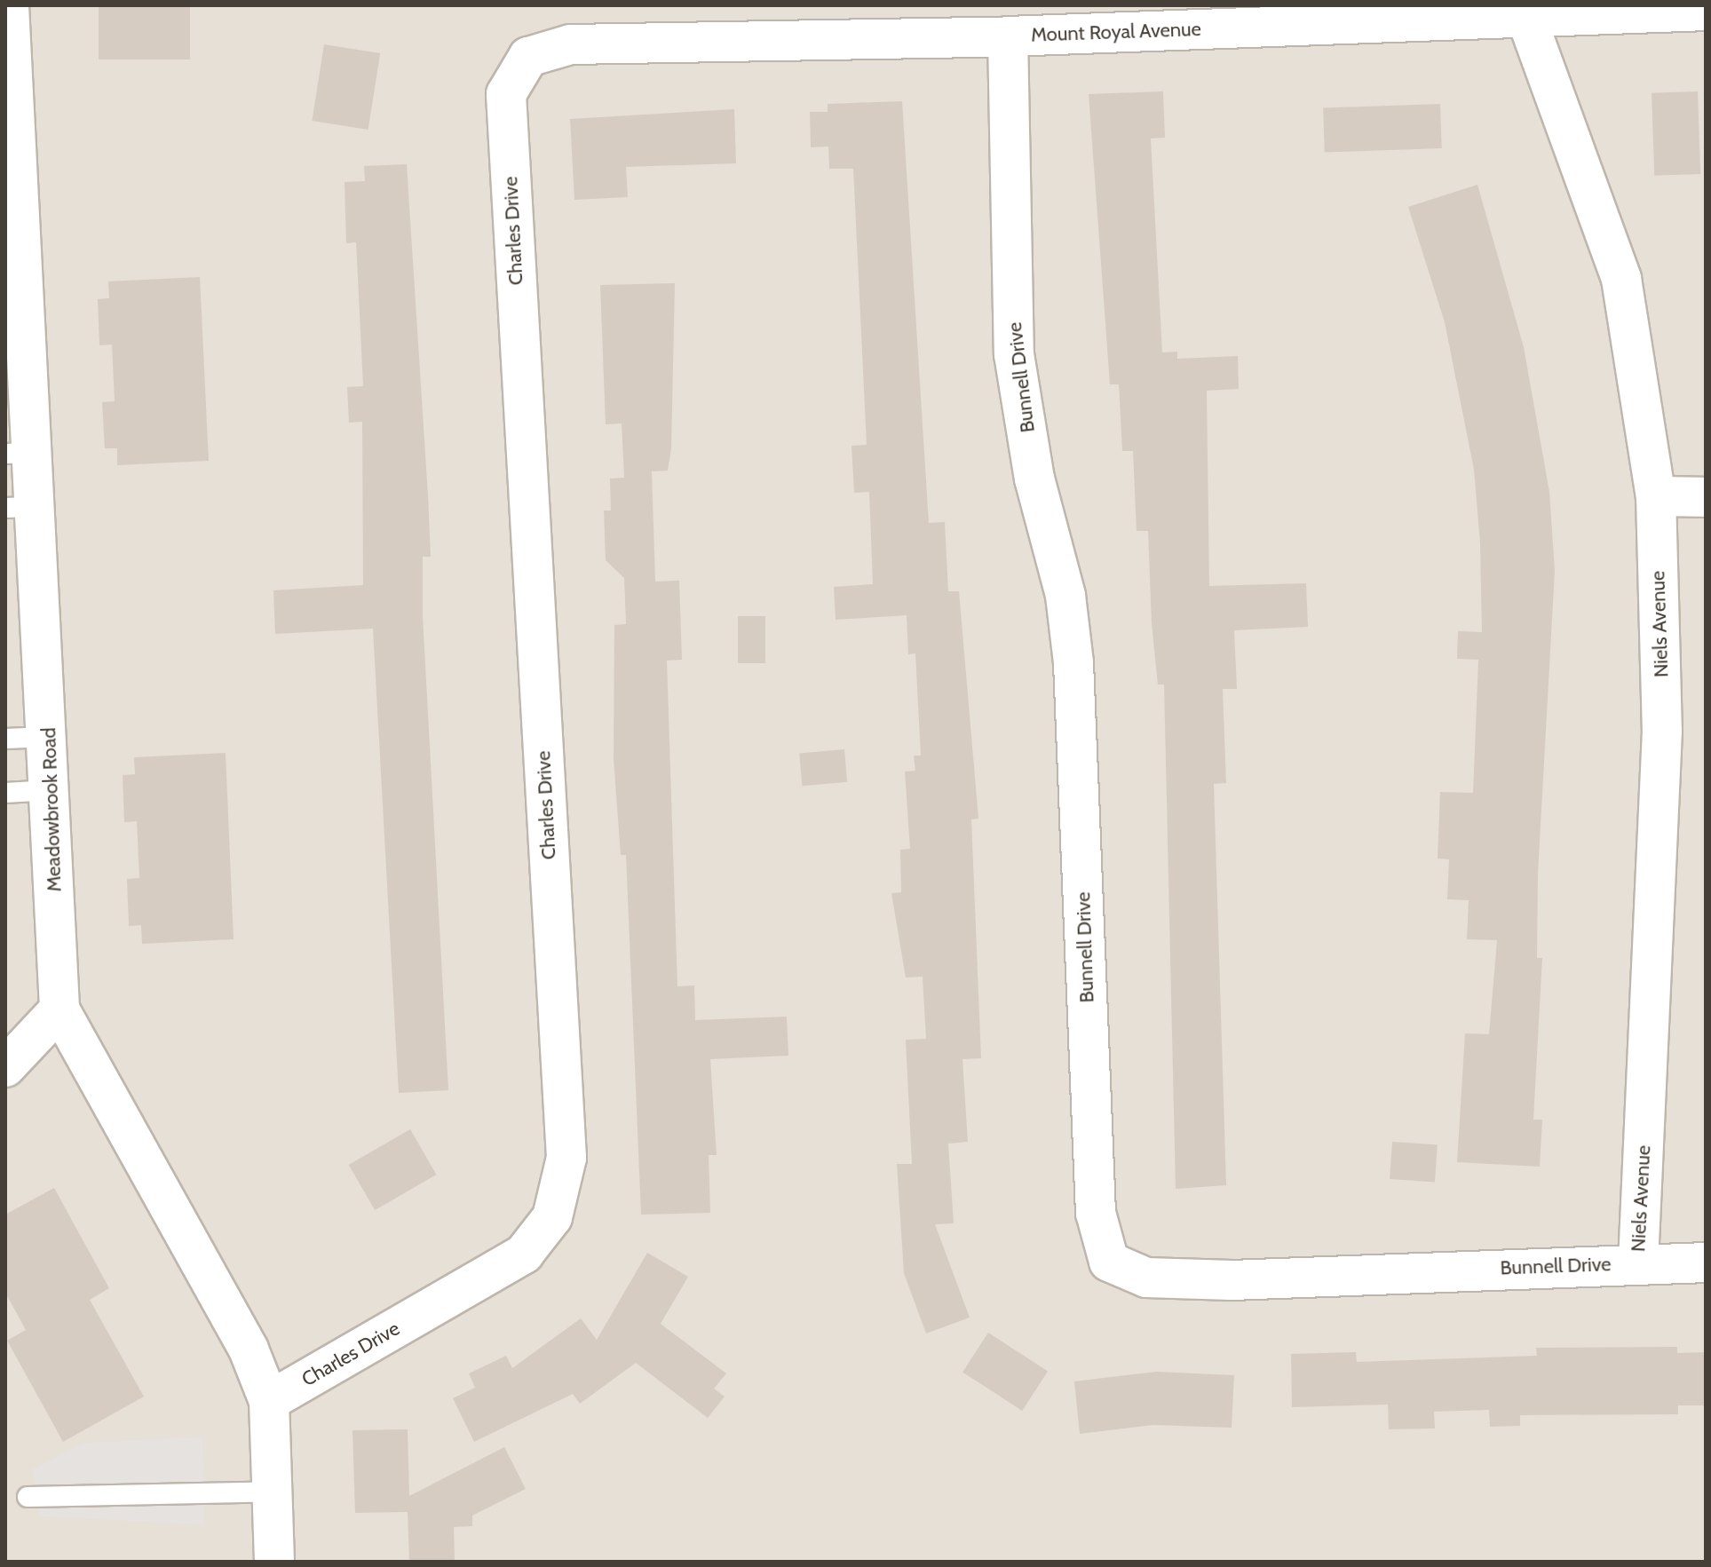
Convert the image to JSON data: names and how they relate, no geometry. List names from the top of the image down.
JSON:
{
  "streets": {
    "street": [
      "Mount Royal Avenue",
      "Charles Drive",
      "Bunnell Drive",
      "Niels Avenue",
      "Meadowbrook Road"
    ]
  },
  "crossings": [
    ["Mount Royal Avenue", "Charles Drive"],
    ["Mount Royal Avenue", "Bunnell Drive"],
    ["Mount Royal Avenue", "Niels Avenue"],
    ["Charles Drive", "Meadowbrook Road"],
    ["Bunnell Drive", "Niels Avenue"]
  ]
}
